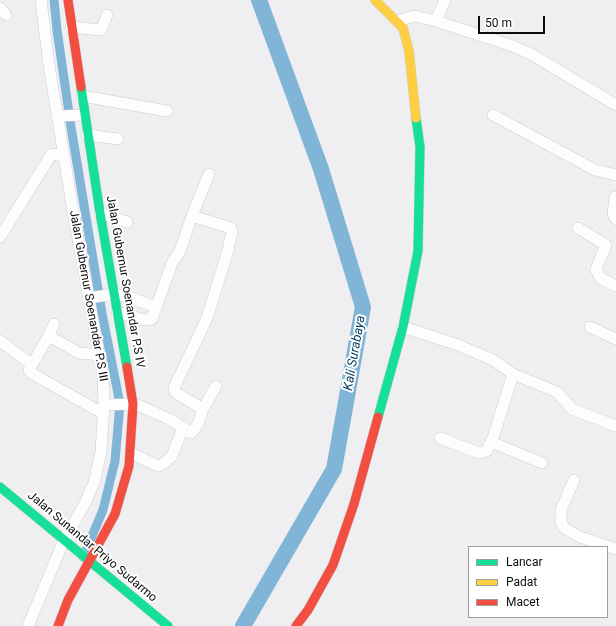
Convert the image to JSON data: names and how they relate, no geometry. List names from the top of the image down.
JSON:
{
  "streets": {
    "main road": ["Jalan Gubernur Soenandar P.S IV", "Jalan Sunandar Priyo Sudarmo"],
    "street": ["Jalan Gubernur Soenandar P.S III"]
  },
  "crossings": [
    ["Jalan Gubernur Soenandar P.S IV", "Jalan Sunandar Priyo Sudarmo"],
    ["Jalan Gubernur Soenandar P.S III", "Jalan Sunandar Priyo Sudarmo"]
  ],
  "water": ["Kali Surabaya"],
  "legend": ["Lancar", "Padat", "Macet"],
  "scale_bar": "50 m"
}
